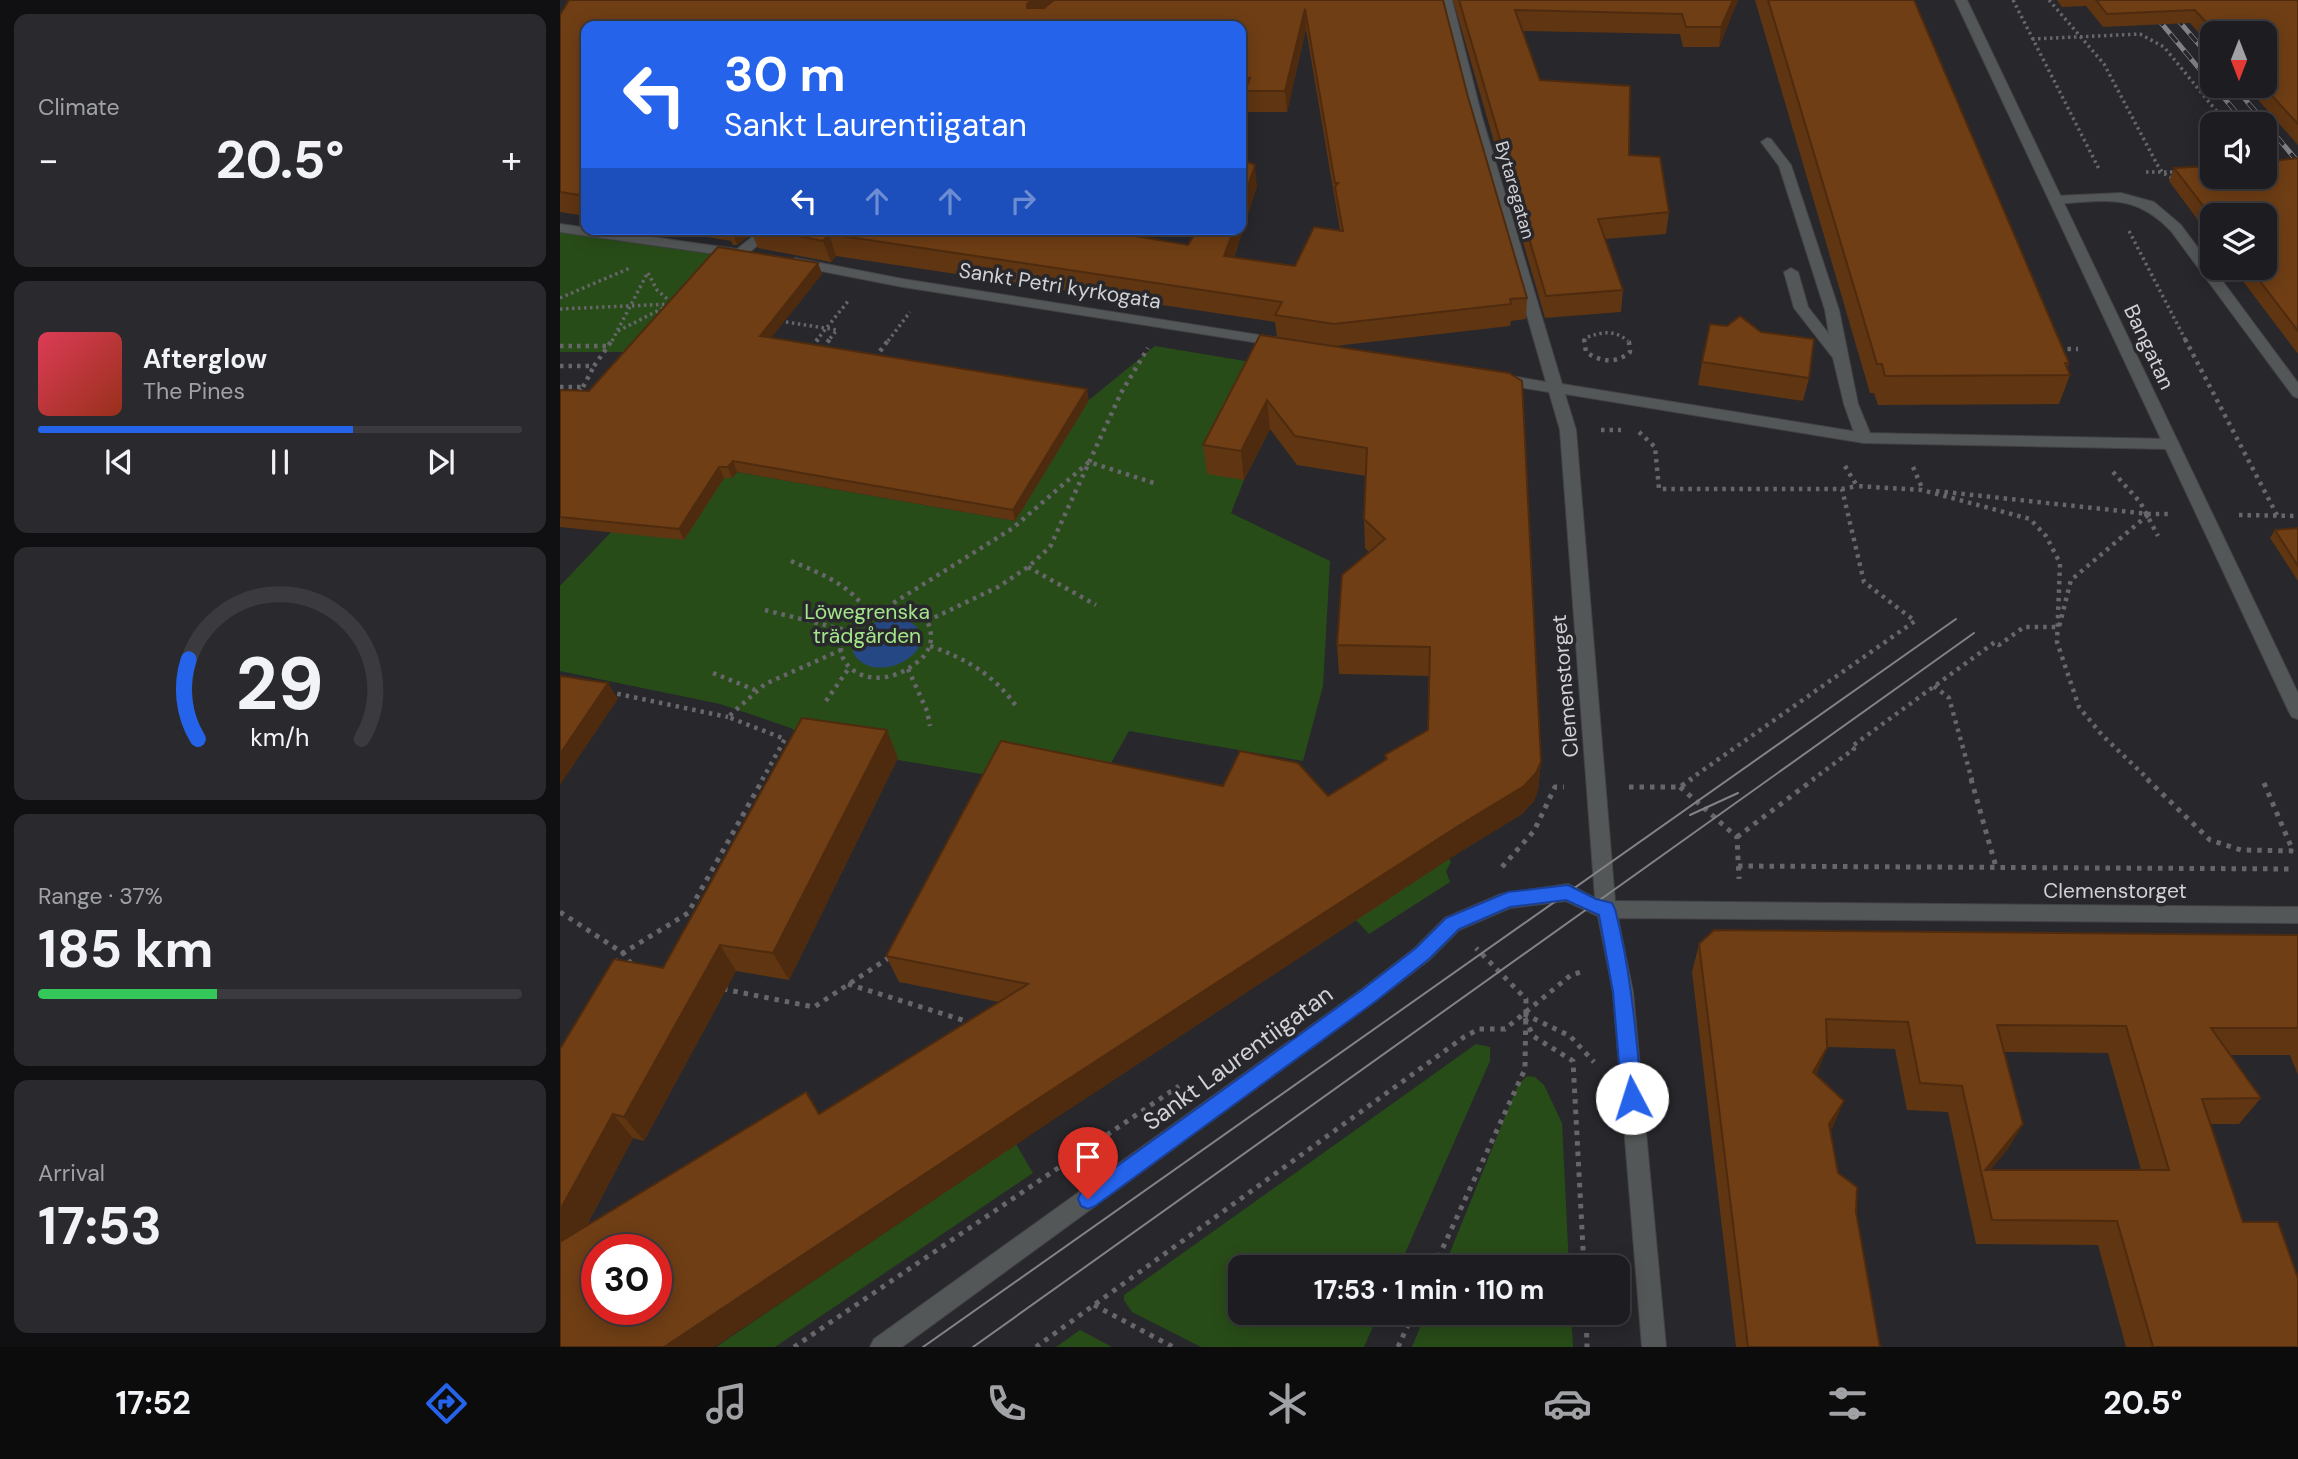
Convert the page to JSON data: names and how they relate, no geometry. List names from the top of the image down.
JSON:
{
  "streets": {
    "street": [
      "Bytaregatan",
      "Sankt Petri kyrkogata",
      "Bangatan",
      "Clemenstorget",
      "Sankt Laurentiigatan"
    ]
  },
  "crossings": [
    ["Bytaregatan", "Clemenstorget"],
    ["Clemenstorget", "Sankt Laurentiigatan"]
  ],
  "parks": ["Löwegrenska trädgården"],
  "north": "bottom",
  "page": {
    "tile": [
      "Climate",
      ["Range · 37%", "185 km"],
      ["Arrival", "17:53"]
    ],
    "turn": ["30 m", "Sankt Laurentiigatan"],
    "heat": ["−", "20.5°", "+"],
    "song": ["Afterglow", "The Pines"],
    "limit": "30",
    "trip": "17:53 · 1 min · 110 m",
    "tabs": ["17:52", "20.5°"],
    "gauge": ["29", "km/h"]
  }
}
